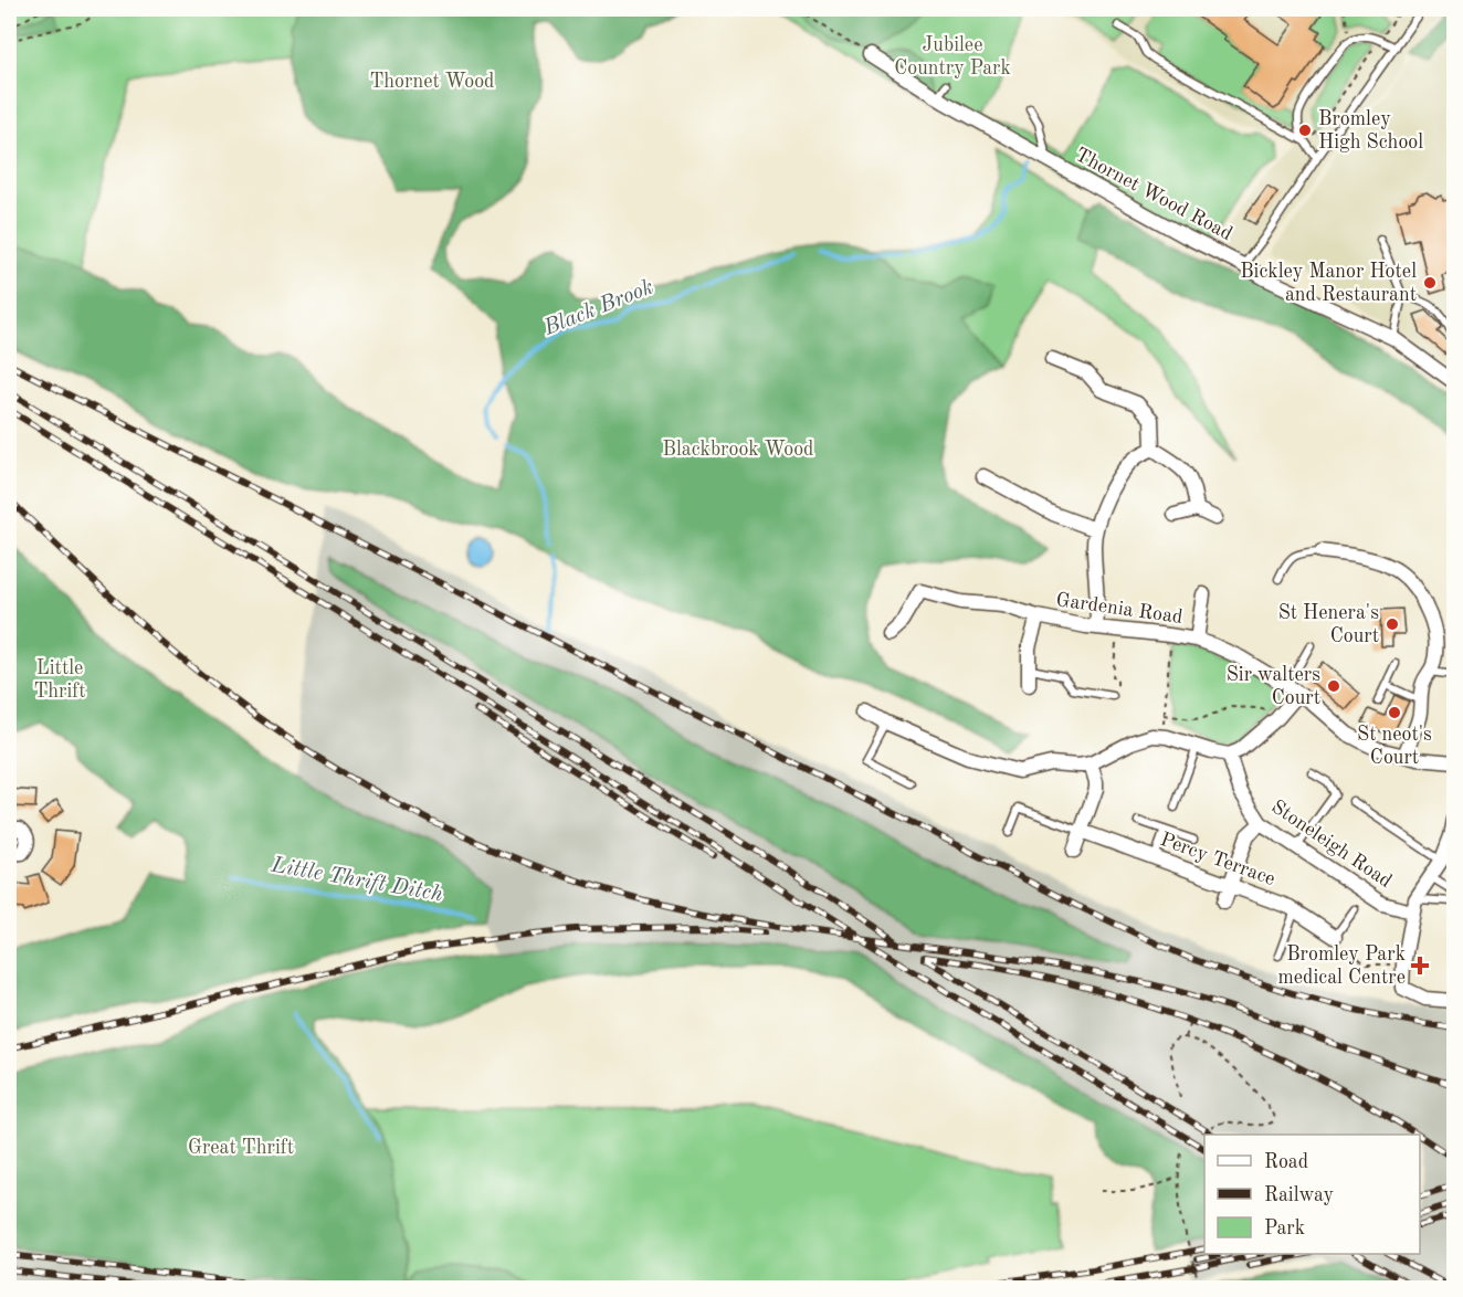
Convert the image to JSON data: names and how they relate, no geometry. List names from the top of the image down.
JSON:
{
  "streets": {
    "street": [
      "Thornet Wood Road",
      "Gardenia Road",
      "Stoneleigh Road",
      "Percy Terrace"
    ]
  },
  "water": ["Black Brook", "Little Thrift Ditch"],
  "parks": [
    "Jubilee Country Park",
    "Thornet Wood",
    "Blackbrook Wood",
    "Little Thrift",
    "Great Thrift"
  ],
  "places": {
    "other": [
      "Bromley High School",
      "Bickley Manor Hotel and Restaurant",
      "St Henera's Court",
      "Sir walters Court",
      "St neot's Court"
    ],
    "health": ["Bromley Park medical Centre"]
  },
  "legend": ["Road", "Railway", "Park"]
}
